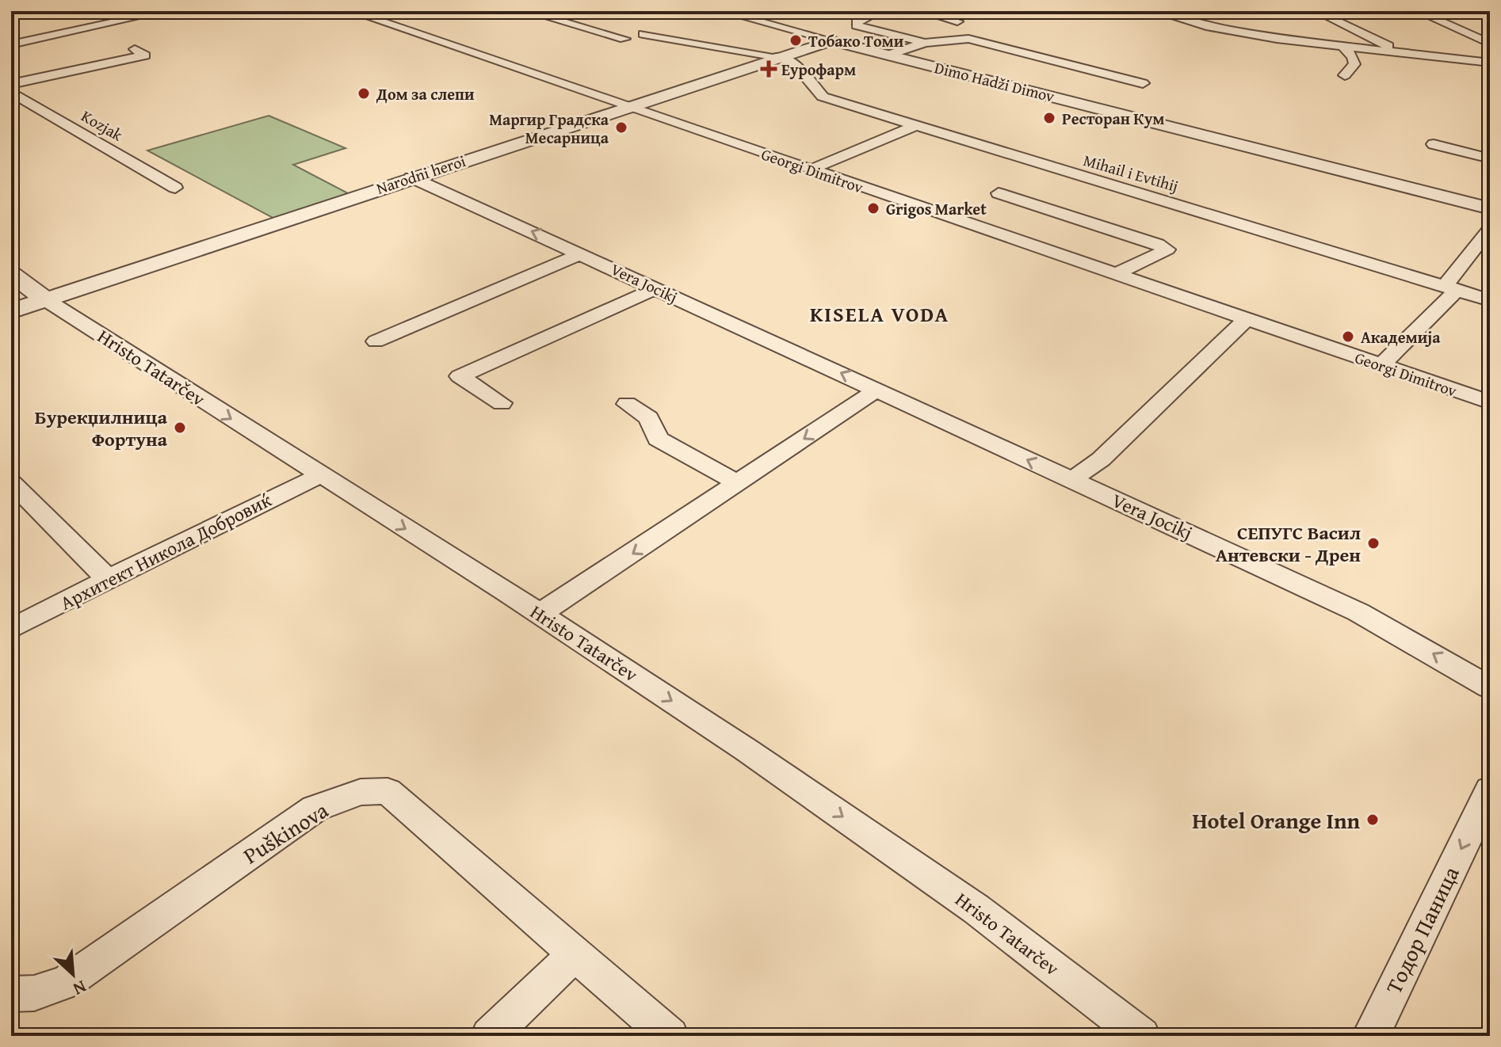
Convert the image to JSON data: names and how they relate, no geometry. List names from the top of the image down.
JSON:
{
  "streets": {
    "street": [
      "Dimo Hadži Dimov",
      "Kozjak",
      "Georgi Dimitrov",
      "Mihail i Evtihij",
      "Narodni heroi",
      "Vera Jocikj",
      "Hristo Tatarčev",
      "Архитект Никола Добровиќ",
      "Puškinova",
      "Тодор Паница"
    ]
  },
  "crossings": [
    ["Dimo Hadži Dimov", "Narodni heroi"],
    ["Georgi Dimitrov", "Narodni heroi"],
    ["Mihail i Evtihij", "Narodni heroi"],
    ["Narodni heroi", "Vera Jocikj"],
    ["Narodni heroi", "Hristo Tatarčev"],
    ["Hristo Tatarčev", "Архитект Никола Добровиќ"]
  ],
  "one_way": ["Vera Jocikj", "Hristo Tatarčev", "Тодор Паница"],
  "districts": ["KISELA VODA"],
  "places": {
    "other": [
      "Тобако Томи",
      "Дом за слепи",
      "Ресторан Кум",
      "Маргир Градска Месарница",
      "Grigos Market",
      "Академија",
      "Бурекџилница Фортуна",
      "СЕПУГС Васил Антевски - Дрен",
      "Hotel Orange Inn"
    ],
    "health": ["Еурофарм"]
  },
  "north": "bottom right"
}
